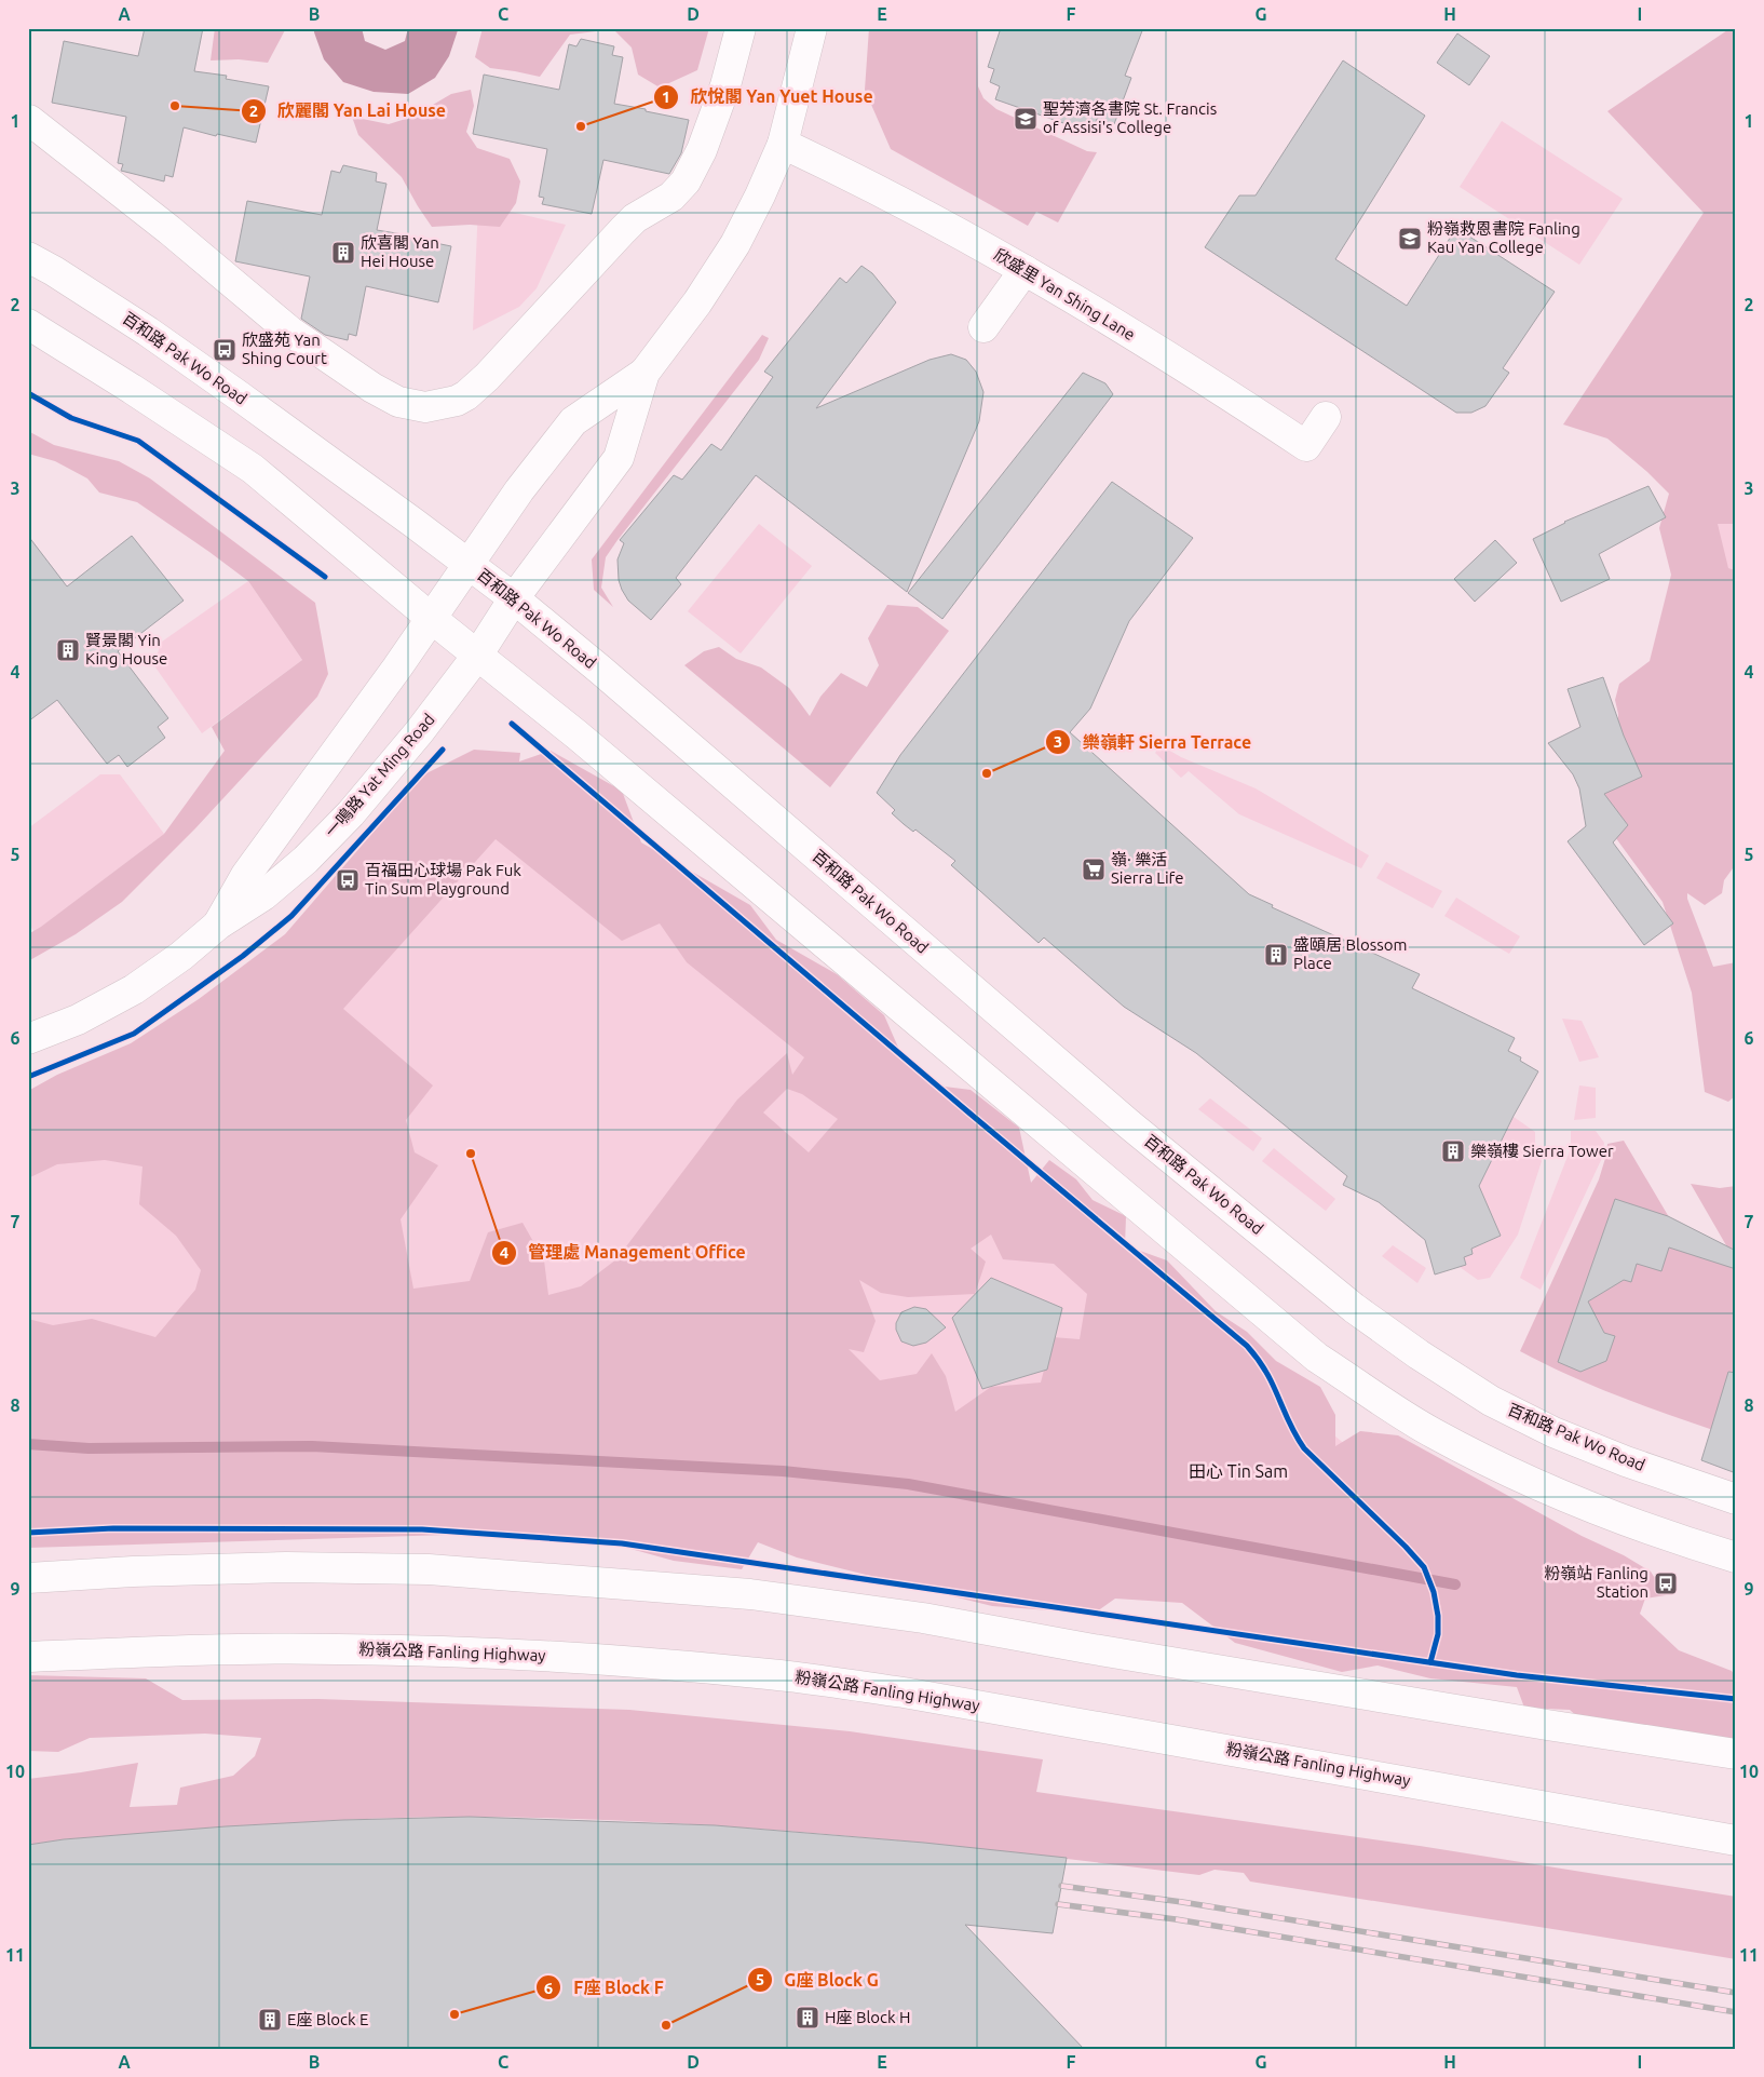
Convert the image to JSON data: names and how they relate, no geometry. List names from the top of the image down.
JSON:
{
  "streets": {
    "main road": [
      "欣盛里 Yan Shing Lane",
      "百和路 Pak Wo Road",
      "一鳴路 Yat Ming Road",
      "粉嶺公路 Fanling Highway"
    ]
  },
  "crossings": [
    ["百和路 Pak Wo Road", "一鳴路 Yat Ming Road"]
  ],
  "districts": ["田心 Tin Sam"],
  "places": {
    "other": [
      "欣麗閣 Yan Lai House",
      "欣悅閣 Yan Yuet House",
      "樂嶺軒 Sierra Terrace",
      "管理處 Management Office",
      "F座 Block F",
      "G座 Block G"
    ],
    "school or university": ["聖芳濟各書院 St. Francis of Assisi's College", "粉嶺救恩書院 Fanling Kau Yan College"],
    "building": [
      "欣喜閣 Yan Hei House",
      "賢景閣 Yin King House",
      "盛頤居 Blossom Place",
      "樂嶺樓 Sierra Tower",
      "H座 Block H",
      "E座 Block E"
    ],
    "bus stop": ["欣盛苑 Yan Shing Court", "百福田心球場 Pak Fuk Tin Sum Playground", "粉嶺站 Fanling Station"],
    "supermarket": ["嶺· 樂活 Sierra Life"]
  },
  "grid": {
    "columns": [
      "A",
      "B",
      "C",
      "D",
      "E",
      "F",
      "G",
      "H",
      "I"
    ],
    "rows": [
      "1",
      "2",
      "3",
      "4",
      "5",
      "6",
      "7",
      "8",
      "9",
      "10",
      "11"
    ]
  }
}
